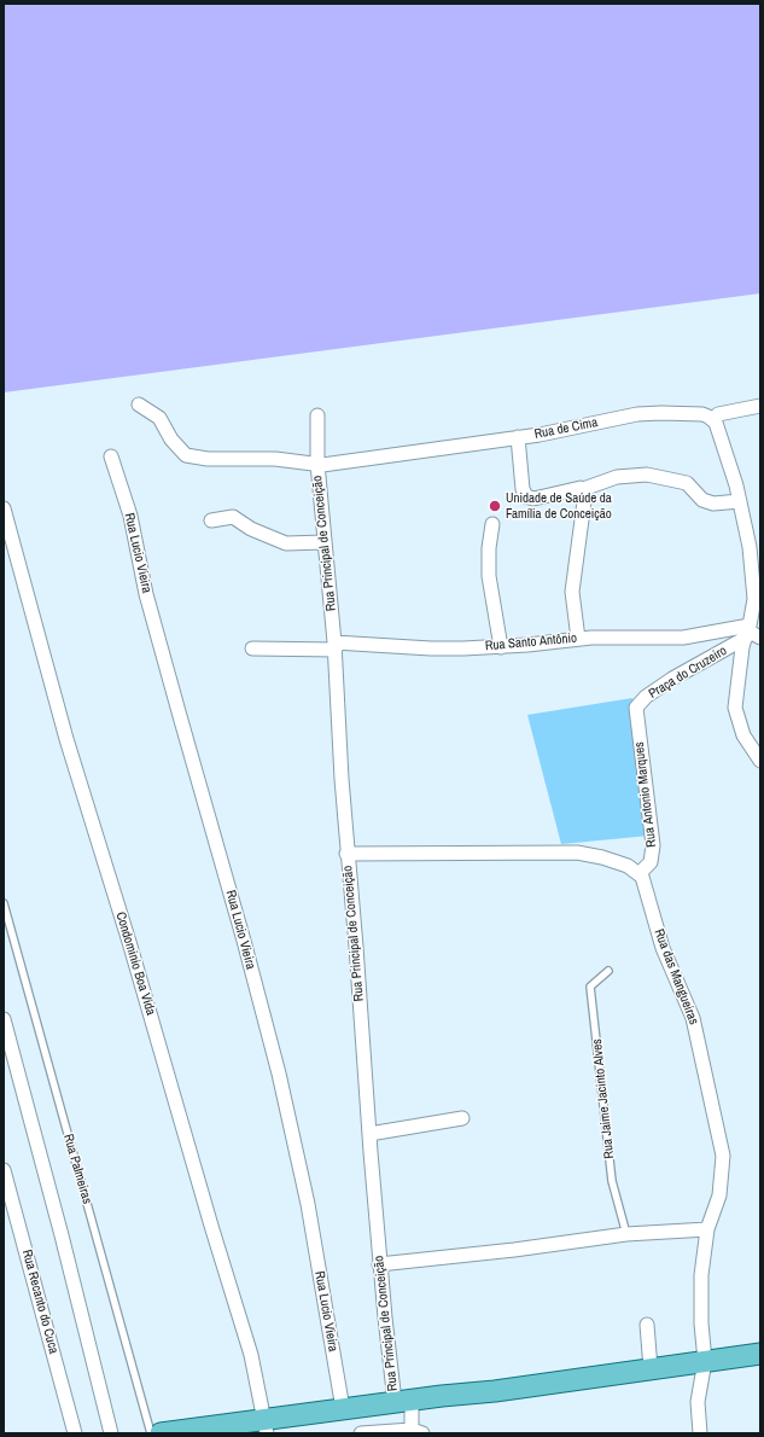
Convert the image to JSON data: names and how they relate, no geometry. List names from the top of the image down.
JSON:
{
  "streets": {
    "street": [
      "Rua de Cima",
      "Rua Principal de Conceição",
      "Rua Lucio Vieira",
      "Rua Santo Antônio",
      "Praça do Cruzeiro",
      "Rua Antonio Marques",
      "Condominio Boa Vida",
      "Rua das Mangueiras",
      "Rua Recanto do Cuca"
    ],
    "lane": ["Rua Jaime Jacinto Alves", "Rua Palmeiras"]
  },
  "crossings": [
    ["Rua de Cima", "Rua Principal de Conceição"],
    ["Rua Principal de Conceição", "Rua Santo Antônio"],
    ["Rua Santo Antônio", "Praça do Cruzeiro"],
    ["Praça do Cruzeiro", "Rua Antonio Marques"],
    ["Rua Antonio Marques", "Rua das Mangueiras"]
  ],
  "places": ["Unidade de Saúde da Família de Conceição"]
}
